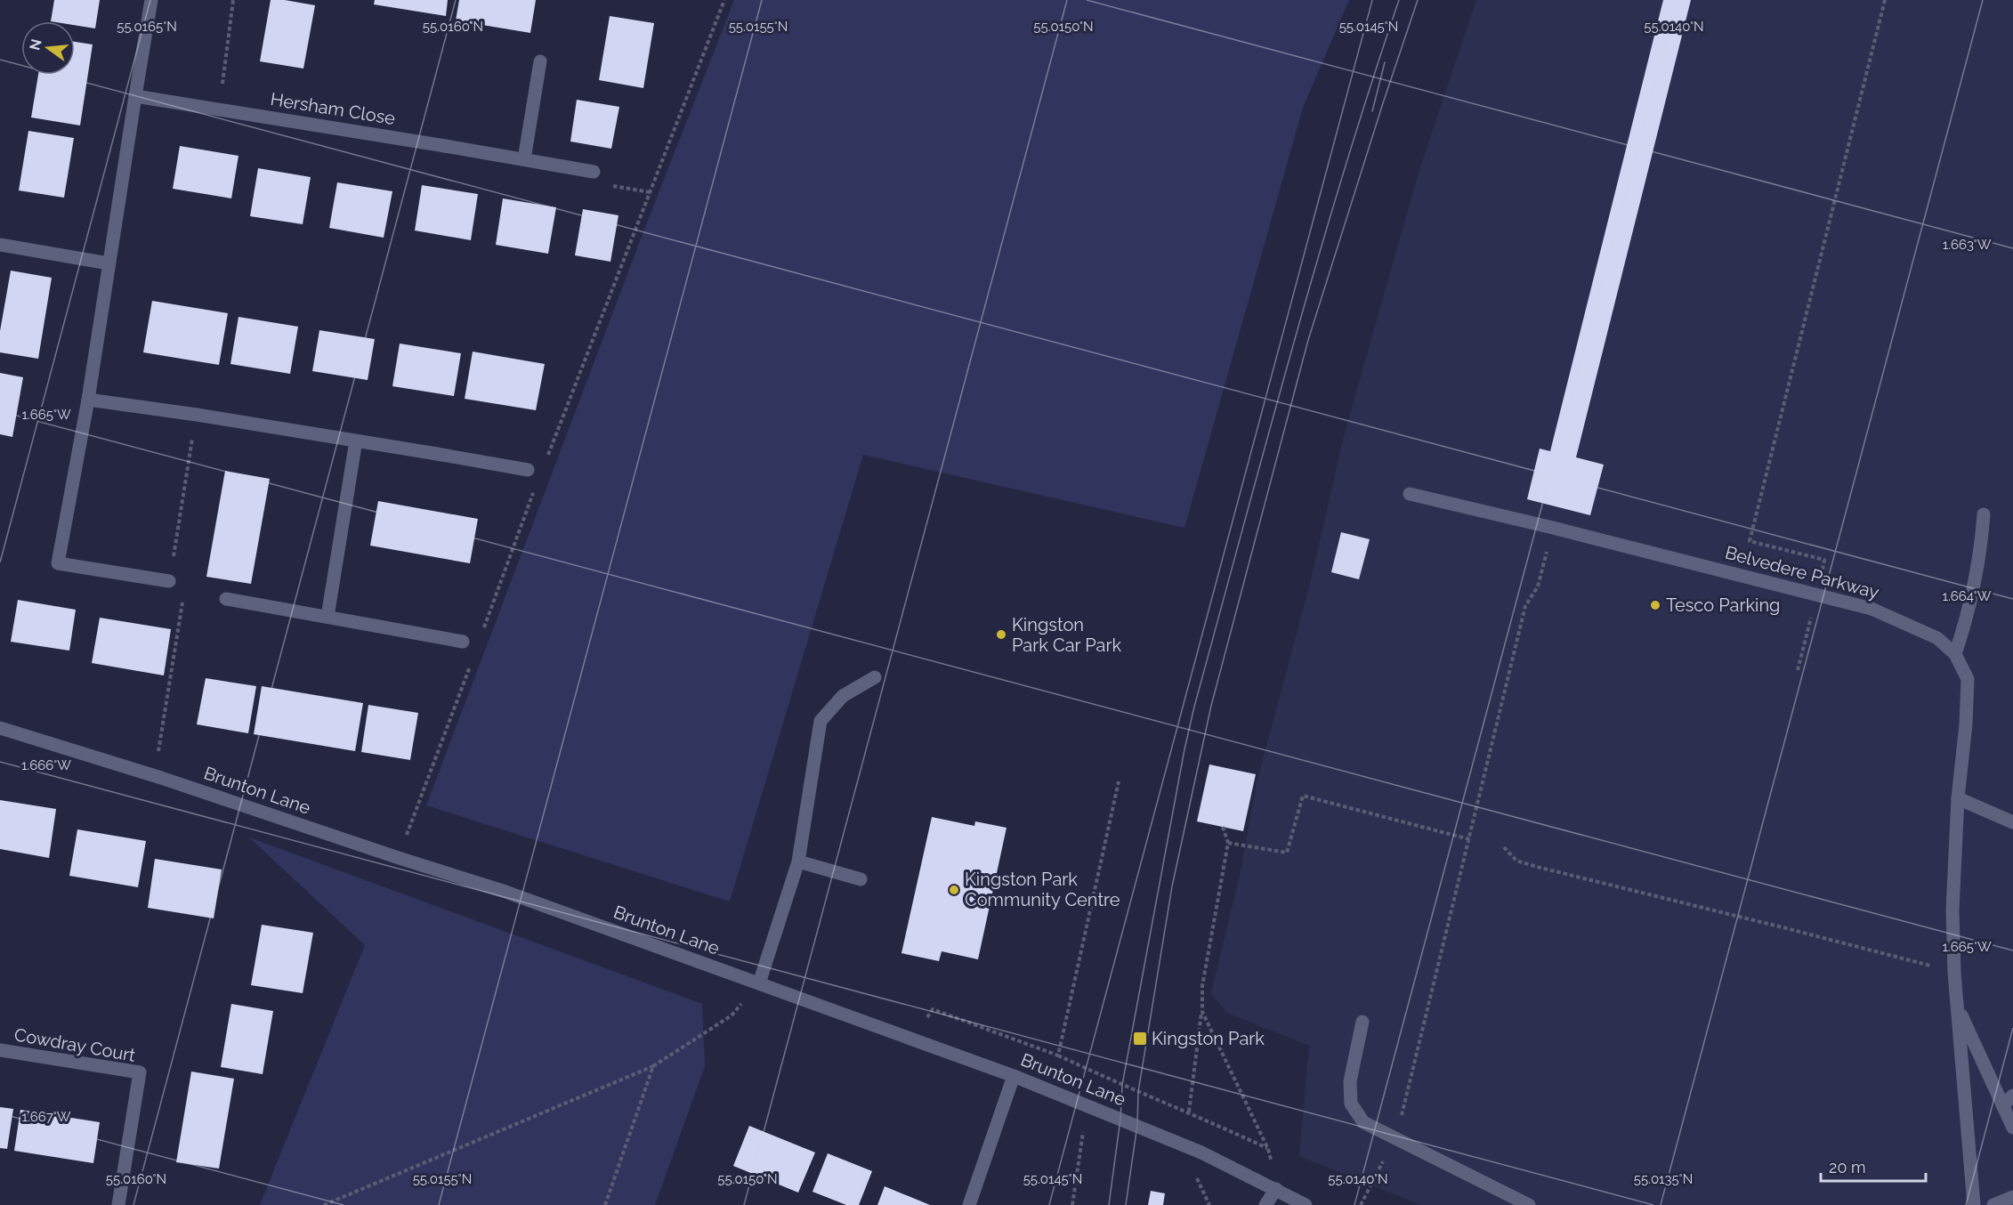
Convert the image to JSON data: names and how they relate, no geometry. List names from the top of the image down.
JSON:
{
  "streets": {
    "street": [
      "Hersham Close",
      "Belvedere Parkway",
      "Brunton Lane",
      "Cowdray Court"
    ]
  },
  "places": {
    "other": ["Tesco Parking", "Kingston Park Car Park", "Kingston Park Community Centre"],
    "transit": ["Kingston Park"]
  },
  "scale_bar": "20 m",
  "north": "left",
  "coordinates": [
    "55.0145°N",
    "55.0140°N",
    "55.0165°N",
    "55.0160°N",
    "55.0155°N",
    "55.0150°N",
    "1.663°W",
    "1.665°W",
    "1.664°W",
    "1.666°W",
    "1.667°W",
    "55.0135°N"
  ]
}
